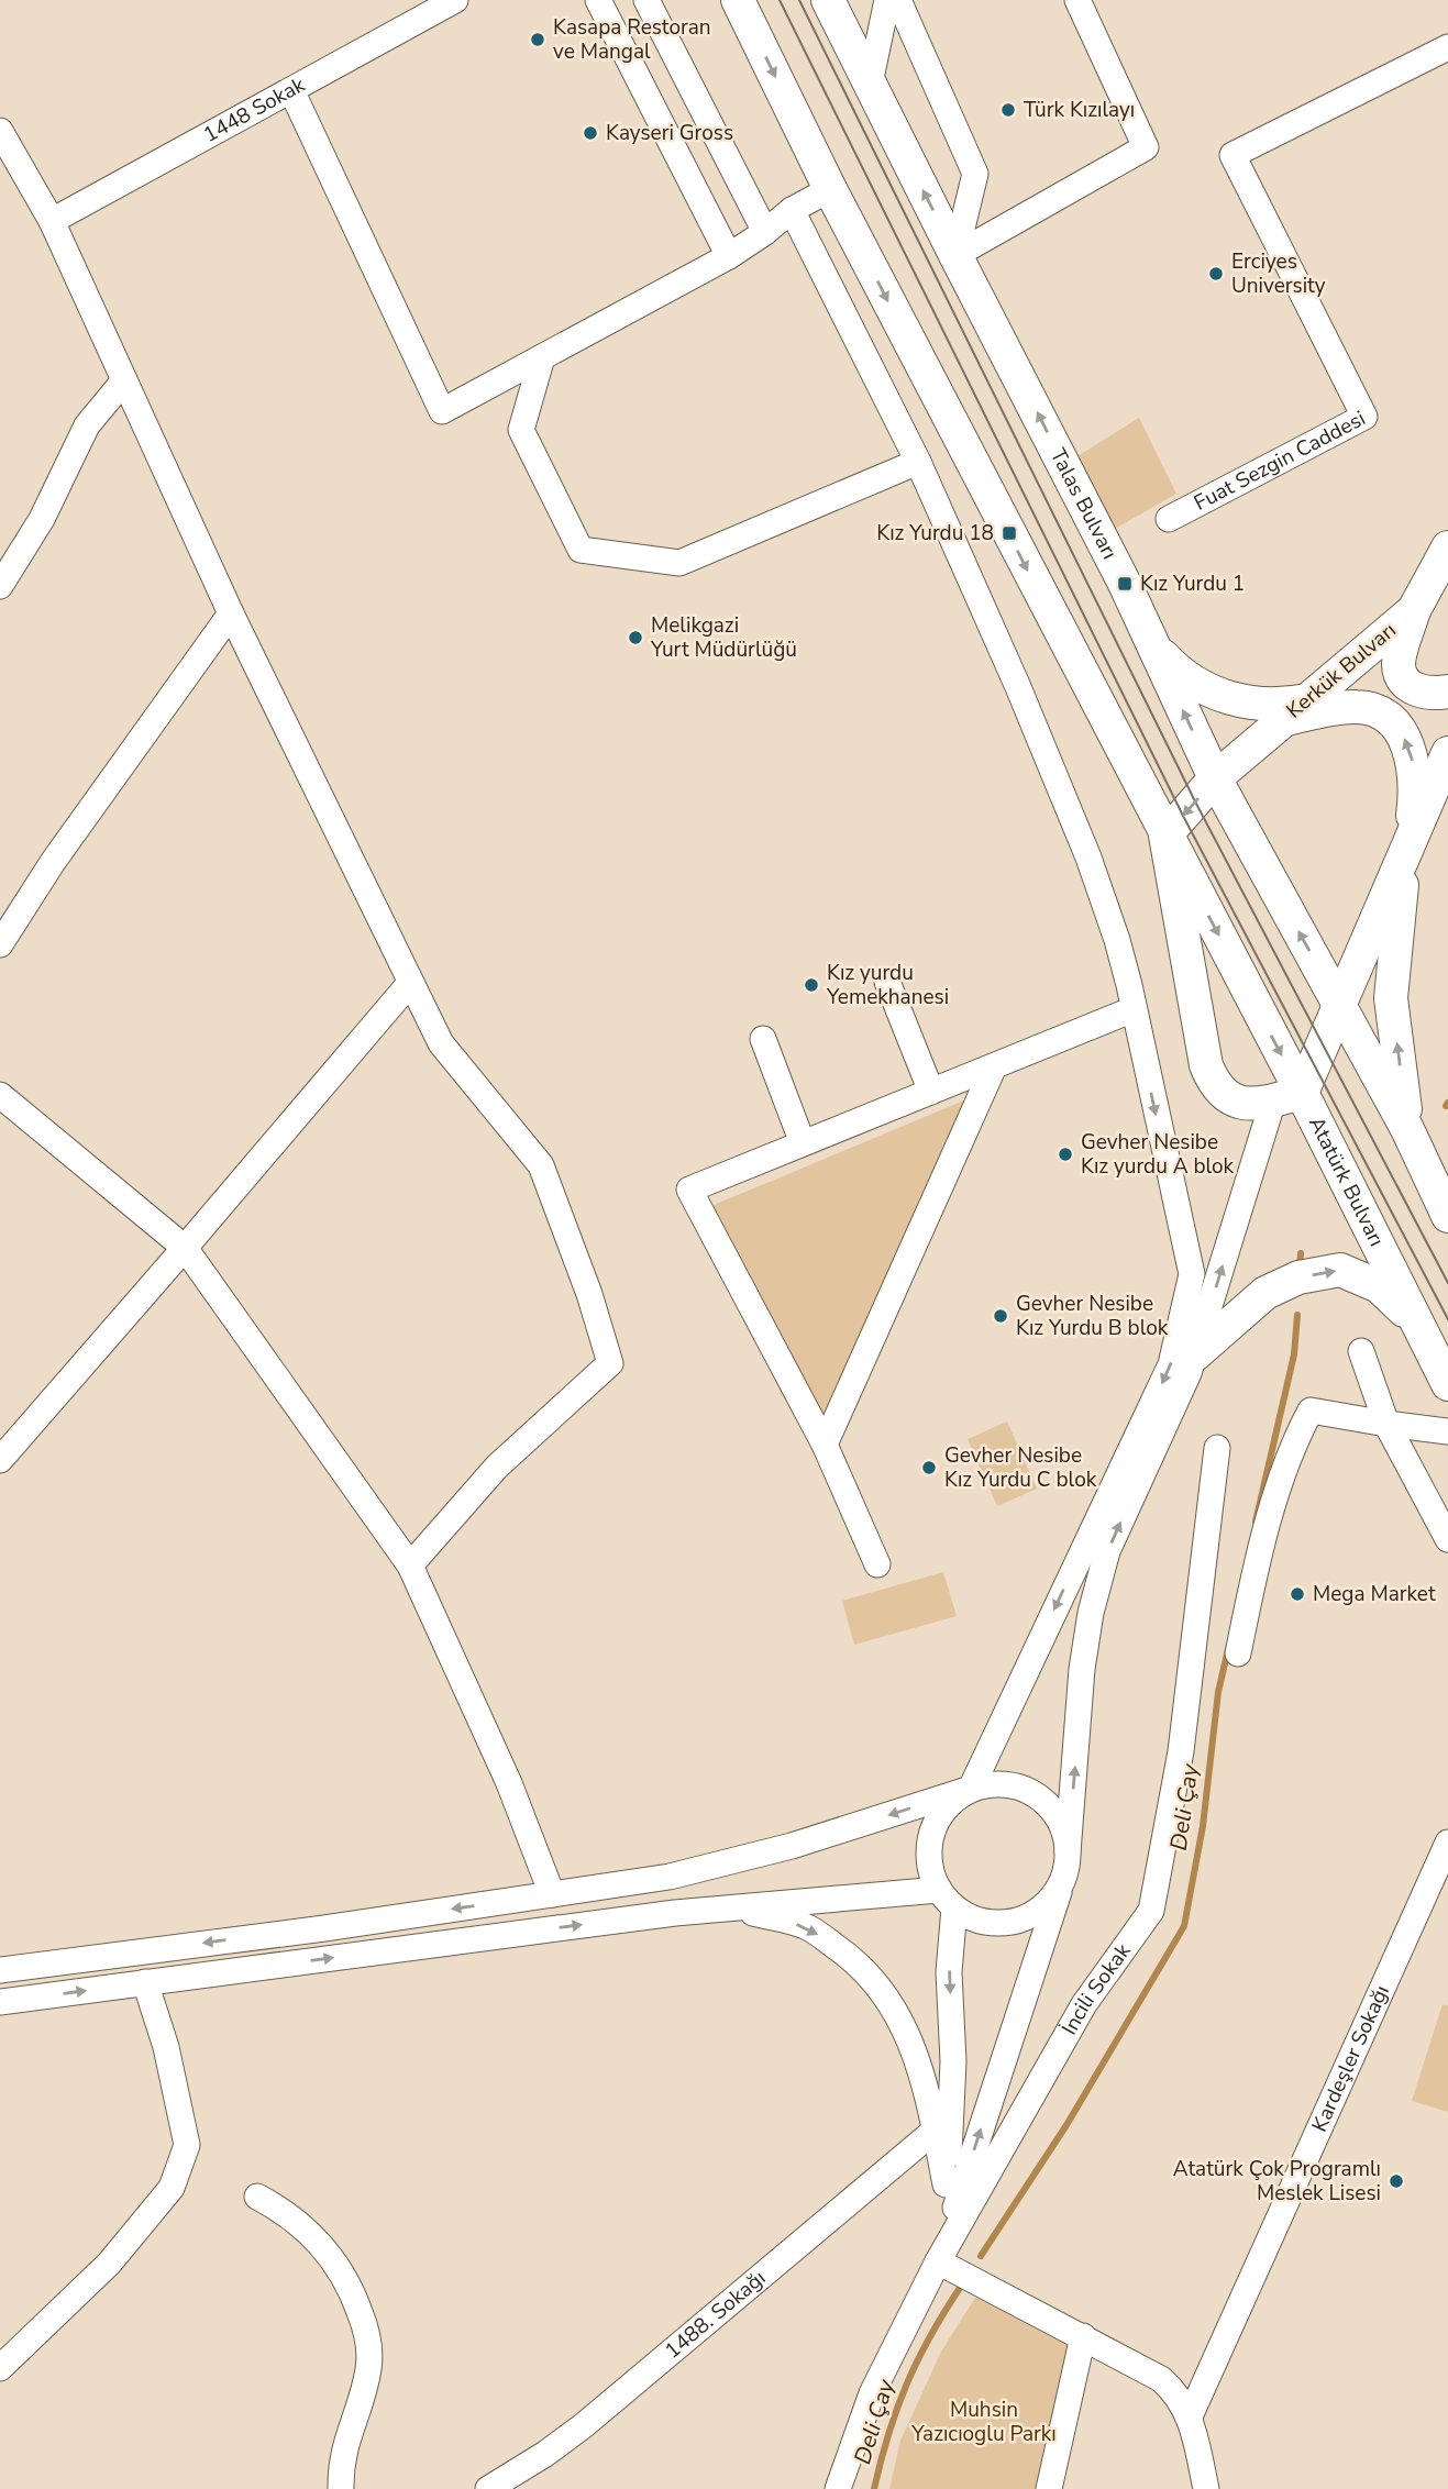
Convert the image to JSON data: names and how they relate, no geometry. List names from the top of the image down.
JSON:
{
  "streets": {
    "main road": ["Talas Bulvarı", "Kerkük Bulvarı", "Atatürk Bulvarı"],
    "street": [
      "1448 Sokak",
      "Fuat Sezgin Caddesi",
      "İncili Sokak",
      "Kardeşler Sokağı",
      "1488. Sokağı"
    ]
  },
  "crossings": [
    ["Talas Bulvarı", "Kerkük Bulvarı"],
    ["Kerkük Bulvarı", "Atatürk Bulvarı"]
  ],
  "water": ["Deli Çay"],
  "parks": ["Muhsin Yazıcıoglu Parkı"],
  "places": {
    "other": [
      "Kasapa Restoran ve Mangal",
      "Türk Kızılayı",
      "Kayseri Gross",
      "Erciyes University",
      "Melikgazi Yurt Müdürlüğü",
      "Kız yurdu Yemekhanesi",
      "Gevher Nesibe Kız yurdu A blok",
      "Gevher Nesibe Kız Yurdu B blok",
      "Gevher Nesibe Kız Yurdu C blok",
      "Mega Market",
      "Atatürk Çok Programlı Meslek Lisesi"
    ],
    "transit": ["Kız Yurdu 18", "Kız Yurdu 1"]
  }
}
